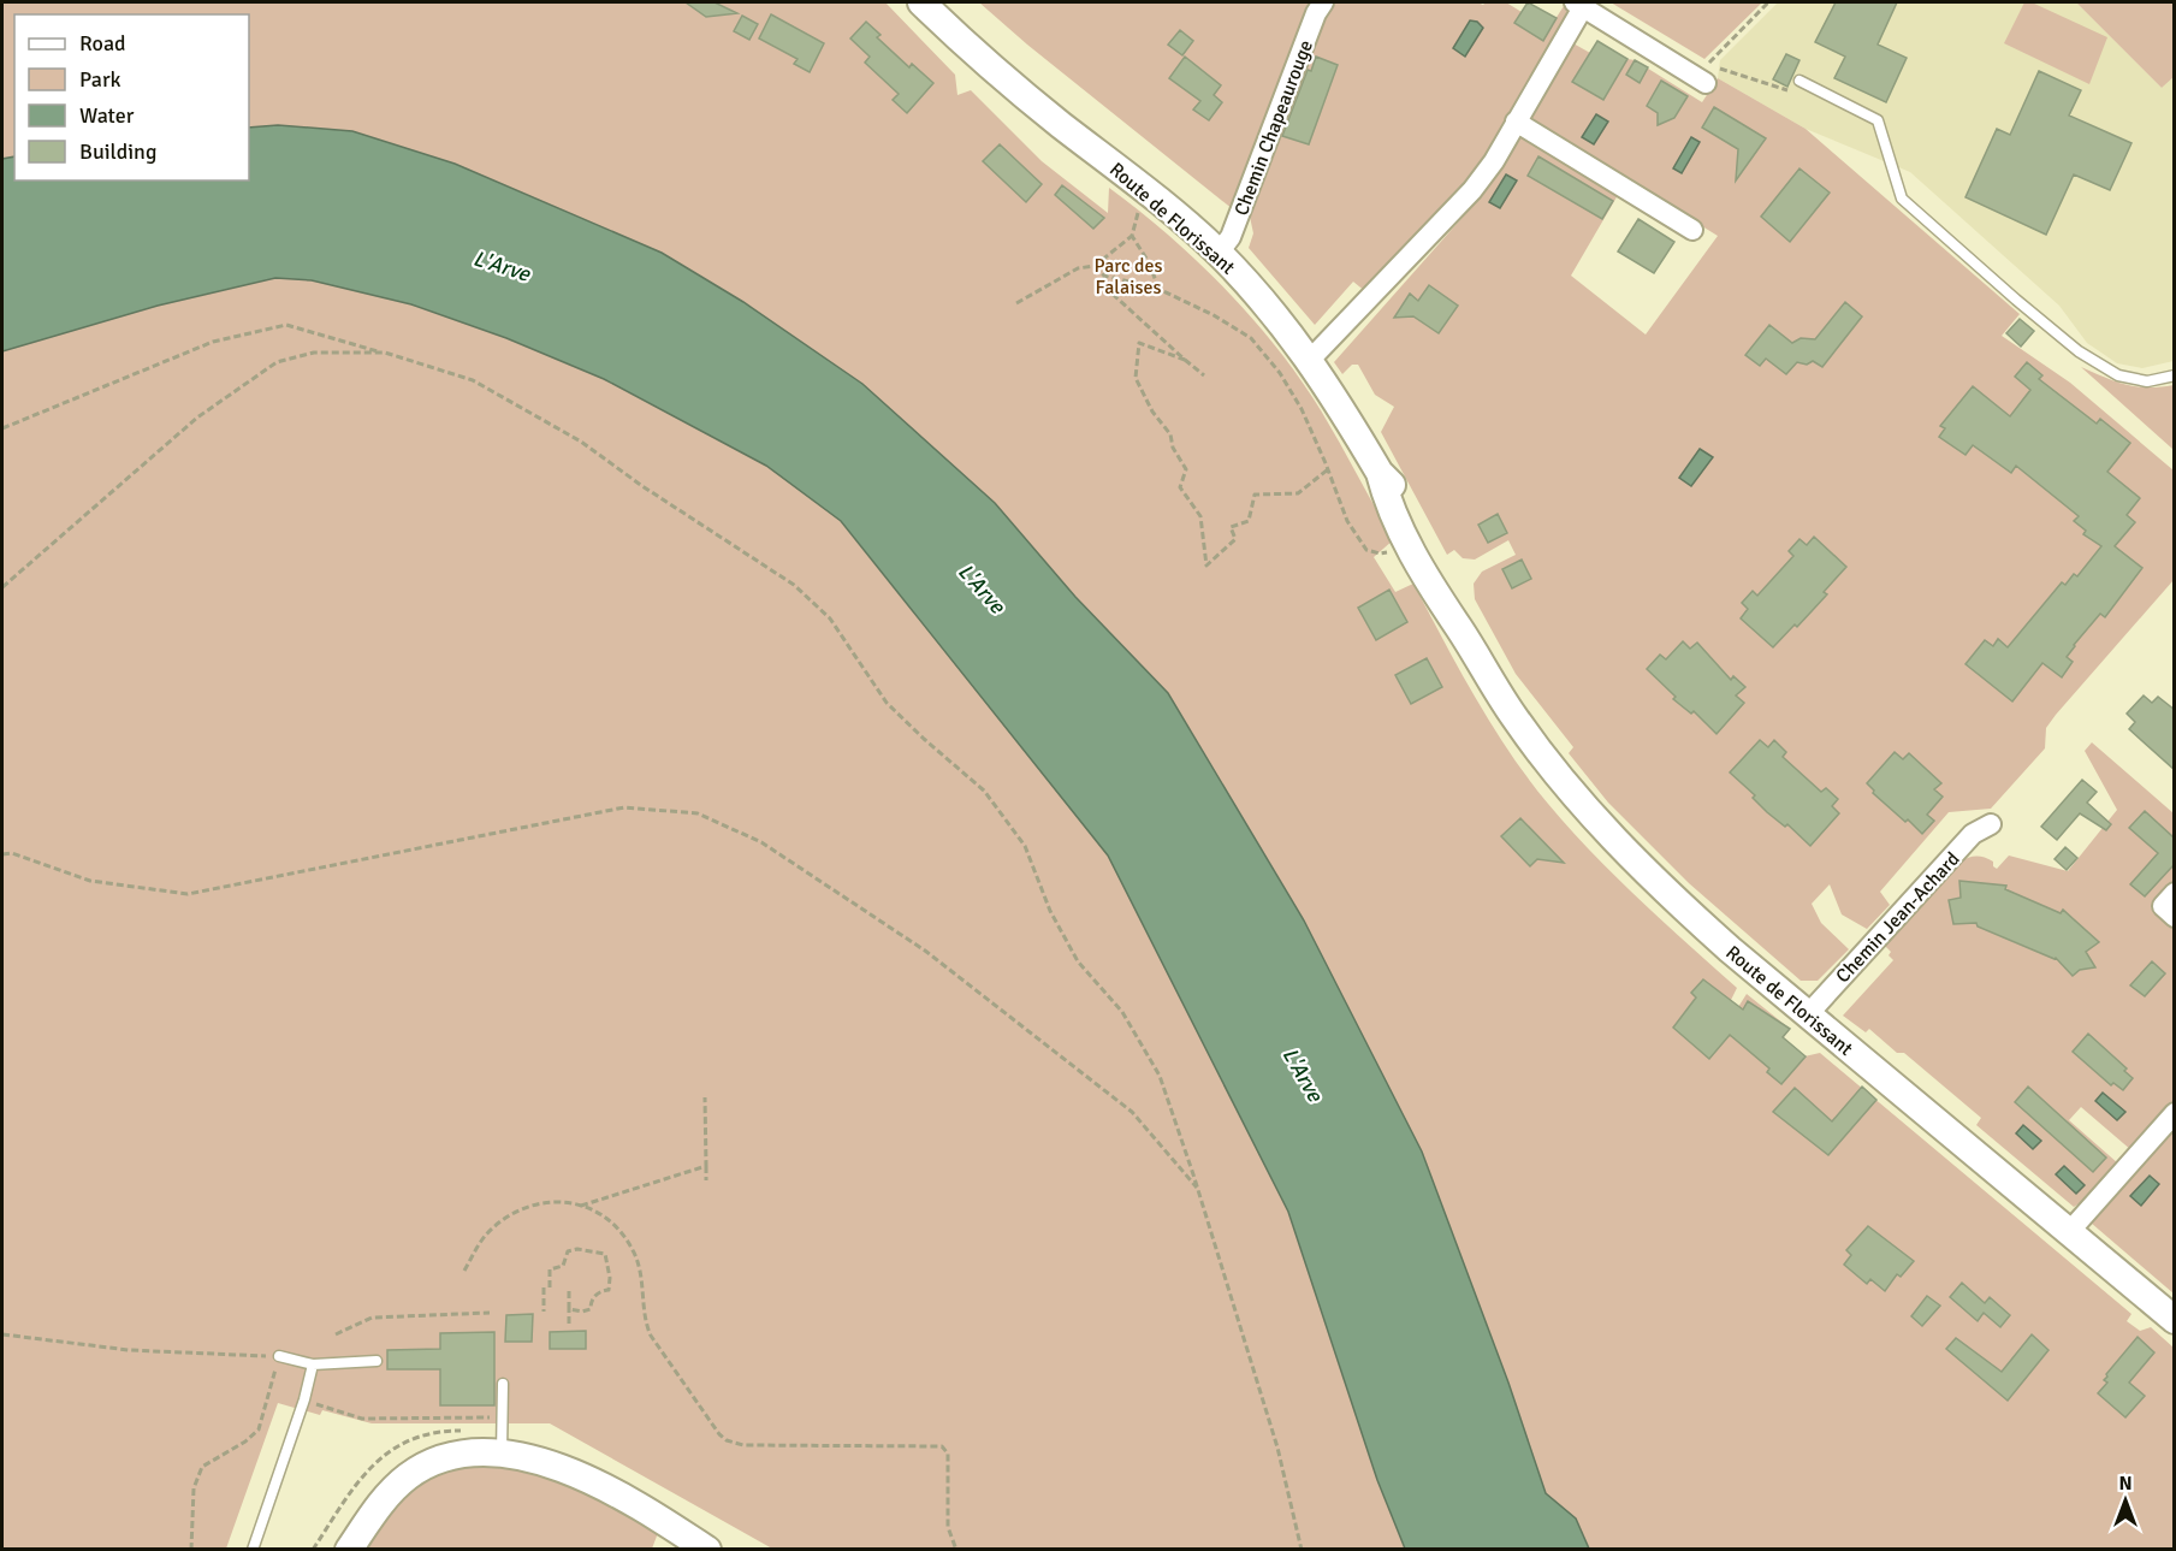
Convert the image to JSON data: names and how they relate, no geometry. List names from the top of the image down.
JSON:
{
  "streets": {
    "main road": ["Route de Florissant"],
    "street": ["Chemin Chapeaurouge", "Chemin Jean-Achard"]
  },
  "crossings": [
    ["Chemin Chapeaurouge", "Route de Florissant"],
    ["Route de Florissant", "Chemin Jean-Achard"]
  ],
  "water": ["L'Arve"],
  "parks": ["Parc des Falaises"],
  "legend": [
    "Road",
    "Park",
    "Water",
    "Building"
  ],
  "north": "top"
}
